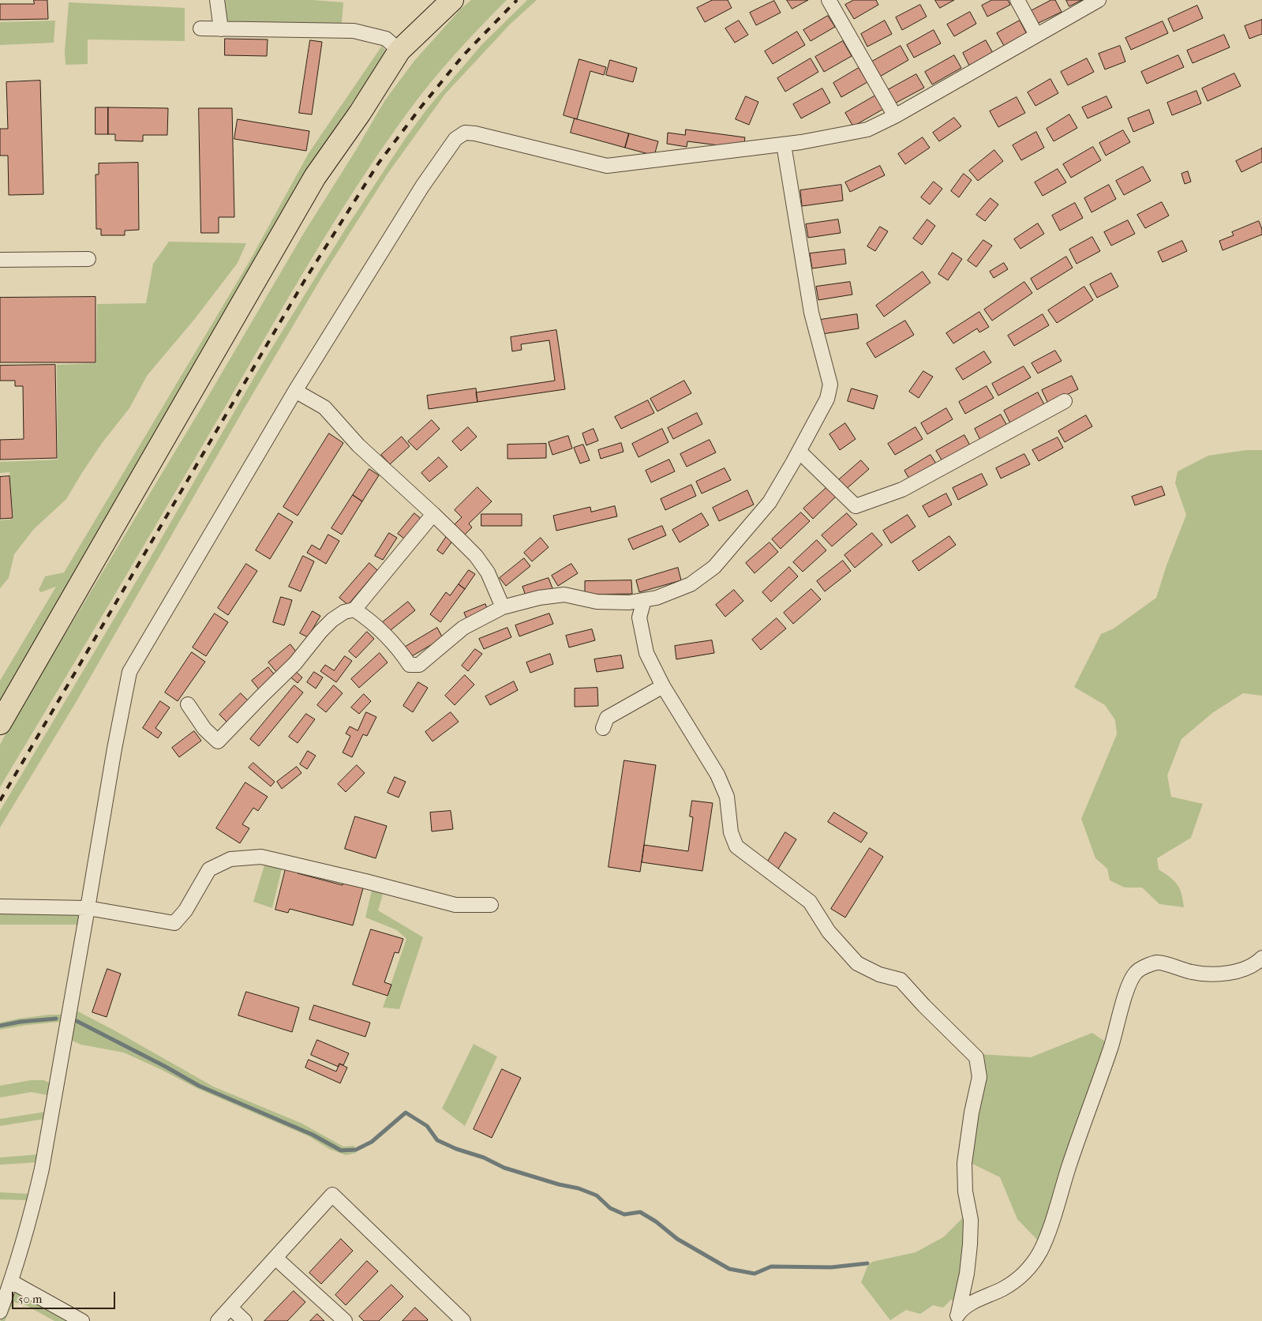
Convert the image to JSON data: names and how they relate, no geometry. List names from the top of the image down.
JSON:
{
  "scale_bar": "50 m"
}
